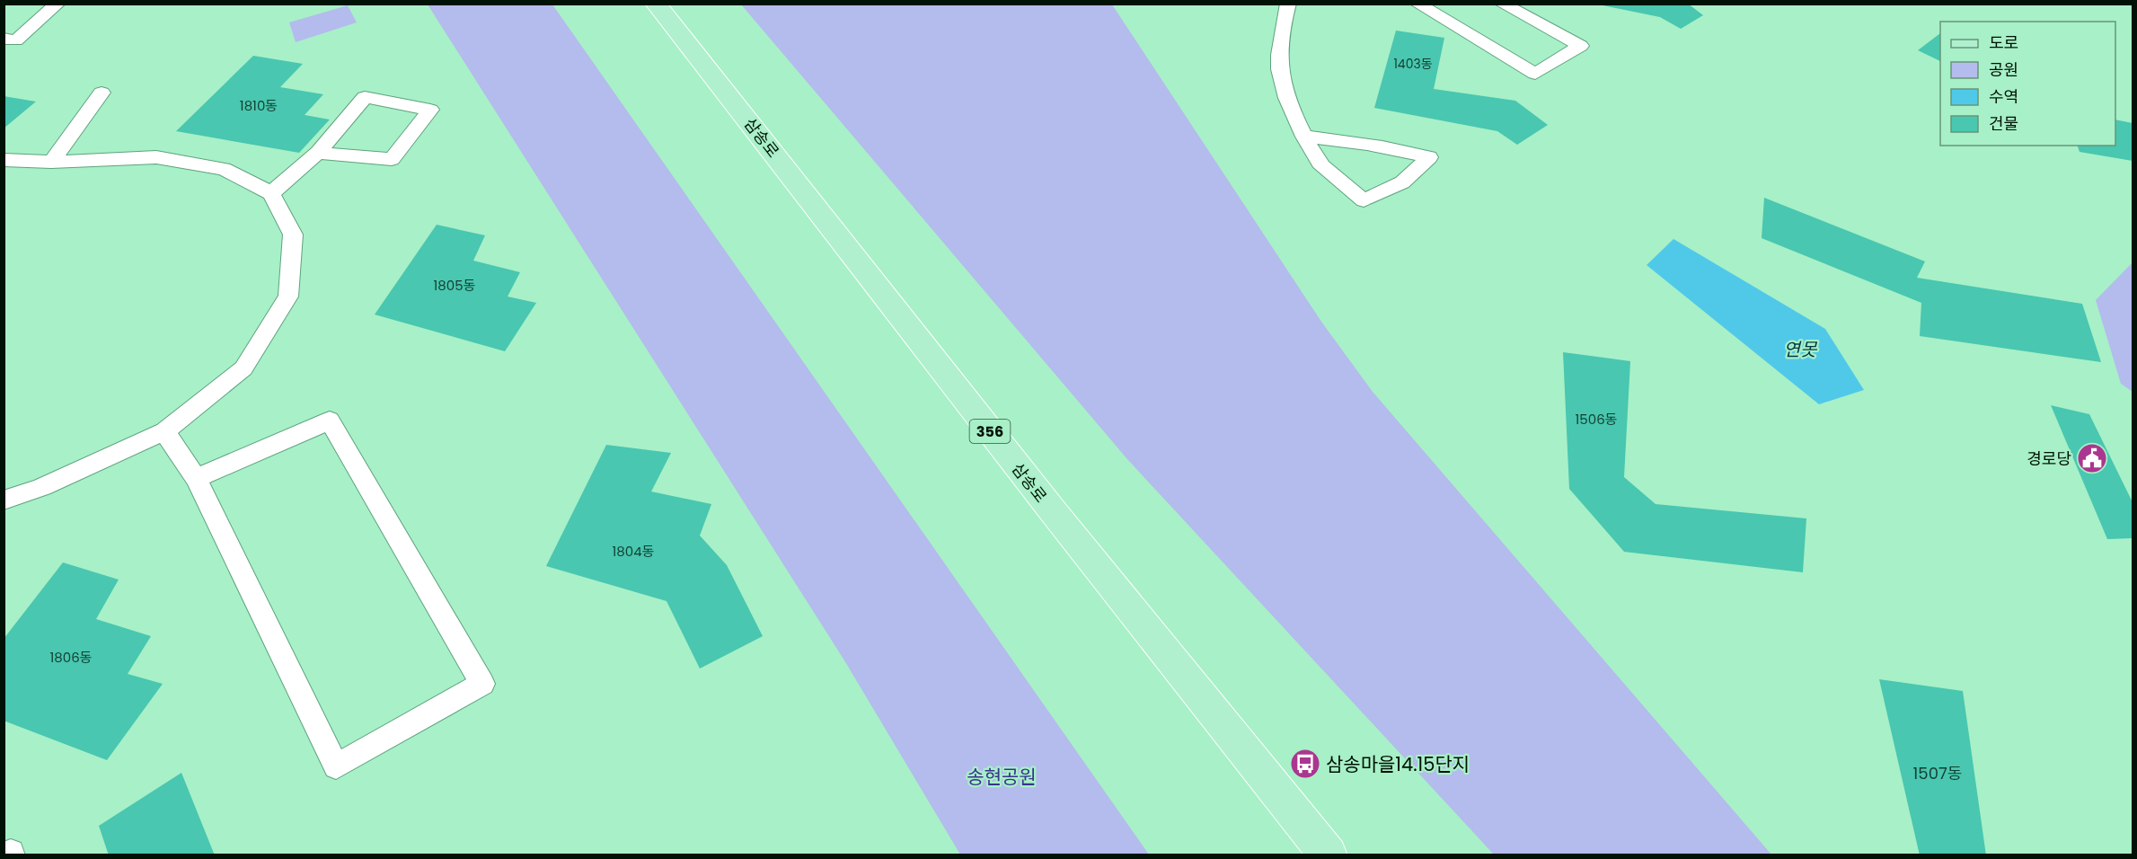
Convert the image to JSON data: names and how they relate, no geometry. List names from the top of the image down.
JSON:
{
  "streets": {
    "main road": ["삼송로", "356"]
  },
  "water": ["연못"],
  "parks": ["송현공원"],
  "places": {
    "public building": ["경로당"],
    "bus stop": ["삼송마을14.15단지"]
  },
  "house_numbers": [
    "1403동",
    "1810동",
    "1805동",
    "1506동",
    "1804동",
    "1806동",
    "1507동"
  ],
  "legend": [
    "도로",
    "공원",
    "수역",
    "건물"
  ]
}
